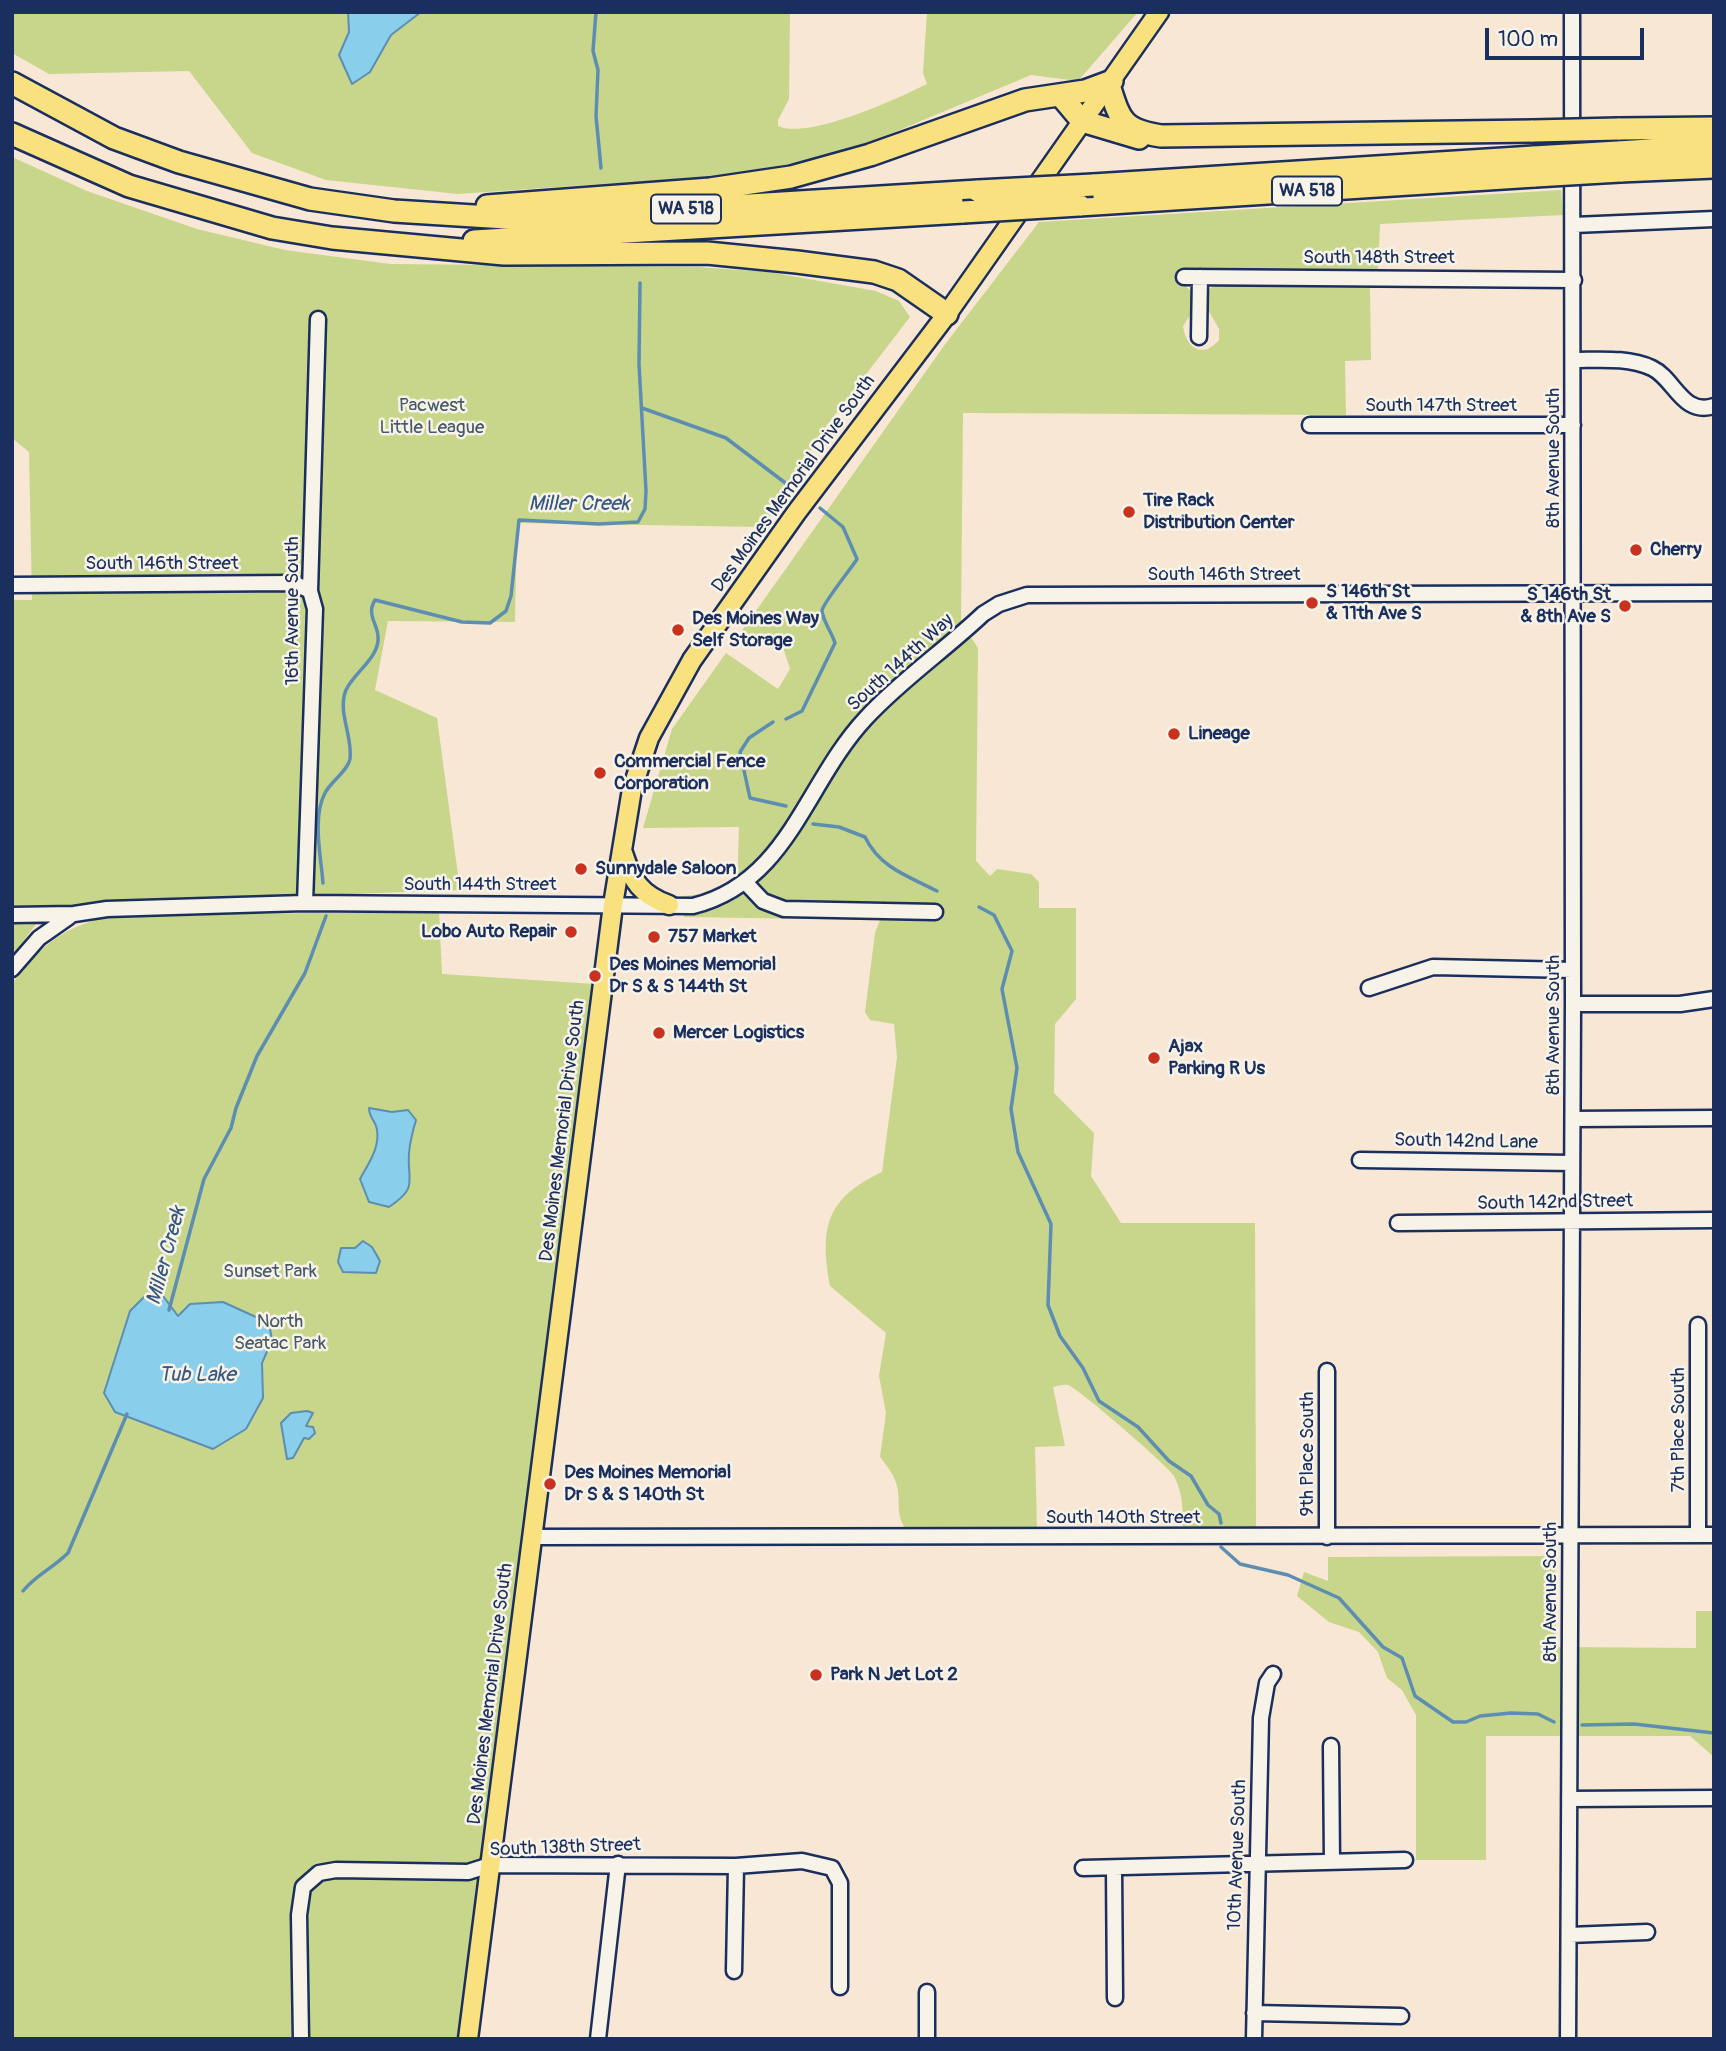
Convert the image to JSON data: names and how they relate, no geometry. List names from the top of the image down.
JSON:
{
  "streets": {
    "highway": ["WA 518"],
    "main road": ["Des Moines Memorial Drive South"],
    "street": [
      "South 148th Street",
      "South 147th Street",
      "8th Avenue South",
      "South 146th Street",
      "16th Avenue South",
      "South 144th Way",
      "South 144th Street",
      "South 142nd Lane",
      "South 142nd Street",
      "7th Place South",
      "9th Place South",
      "South 140th Street",
      "South 138th Street",
      "10th Avenue South"
    ]
  },
  "crossings": [
    ["South 148th Street", "8th Avenue South"],
    ["South 147th Street", "8th Avenue South"],
    ["8th Avenue South", "South 146th Street"],
    ["8th Avenue South", "South 142nd Lane"],
    ["8th Avenue South", "South 142nd Street"],
    ["8th Avenue South", "South 140th Street"],
    ["Des Moines Memorial Drive South", "South 144th Street"],
    ["Des Moines Memorial Drive South", "South 140th Street"],
    ["Des Moines Memorial Drive South", "South 138th Street"],
    ["South 146th Street", "16th Avenue South"],
    ["South 146th Street", "South 144th Way"],
    ["16th Avenue South", "South 144th Street"],
    ["South 144th Way", "South 144th Street"],
    ["7th Place South", "South 140th Street"],
    ["9th Place South", "South 140th Street"]
  ],
  "water": ["Miller Creek", "Tub Lake"],
  "parks": ["Pacwest Little League", "Sunset Park", "North Seatac Park"],
  "places": [
    "Tire Rack Distribution Center",
    "Cherry",
    "S 146th St & 11th Ave S",
    "S 146th St & 8th Ave S",
    "Des Moines Way Self Storage",
    "Lineage",
    "Commercial Fence Corporation",
    "Sunnydale Saloon",
    "Lobo Auto Repair",
    "757 Market",
    "Des Moines Memorial Dr S & S 144th St",
    "Mercer Logistics",
    "Ajax Parking R Us",
    "Des Moines Memorial Dr S & S 140th St",
    "Park N Jet Lot 2"
  ],
  "scale_bar": "100 m"
}
